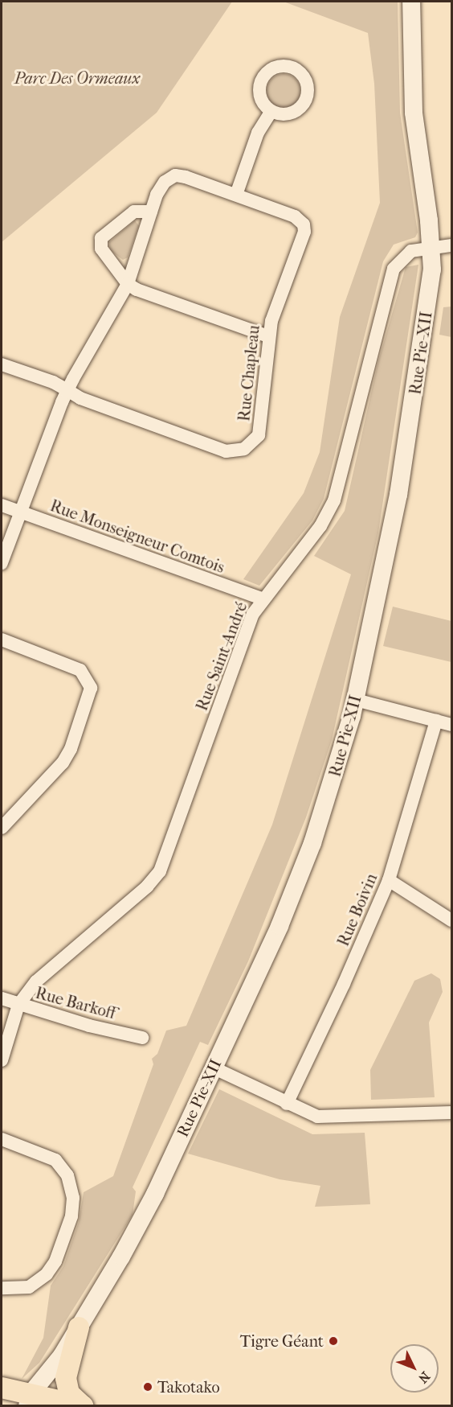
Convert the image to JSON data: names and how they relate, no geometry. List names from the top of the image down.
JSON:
{
  "streets": {
    "street": [
      "Rue Pie-XII",
      "Rue Chapleau",
      "Rue Monseigneur Comtois",
      "Rue Saint-André",
      "Rue Boivin",
      "Rue Barkoff"
    ]
  },
  "crossings": [
    ["Rue Pie-XII", "Rue Saint-André"],
    ["Rue Chapleau", "Rue Monseigneur Comtois"],
    ["Rue Monseigneur Comtois", "Rue Saint-André"],
    ["Rue Saint-André", "Rue Barkoff"]
  ],
  "parks": ["Parc Des Ormeaux"],
  "places": ["Tigre Géant", "Takotako"],
  "north": "bottom right"
}
